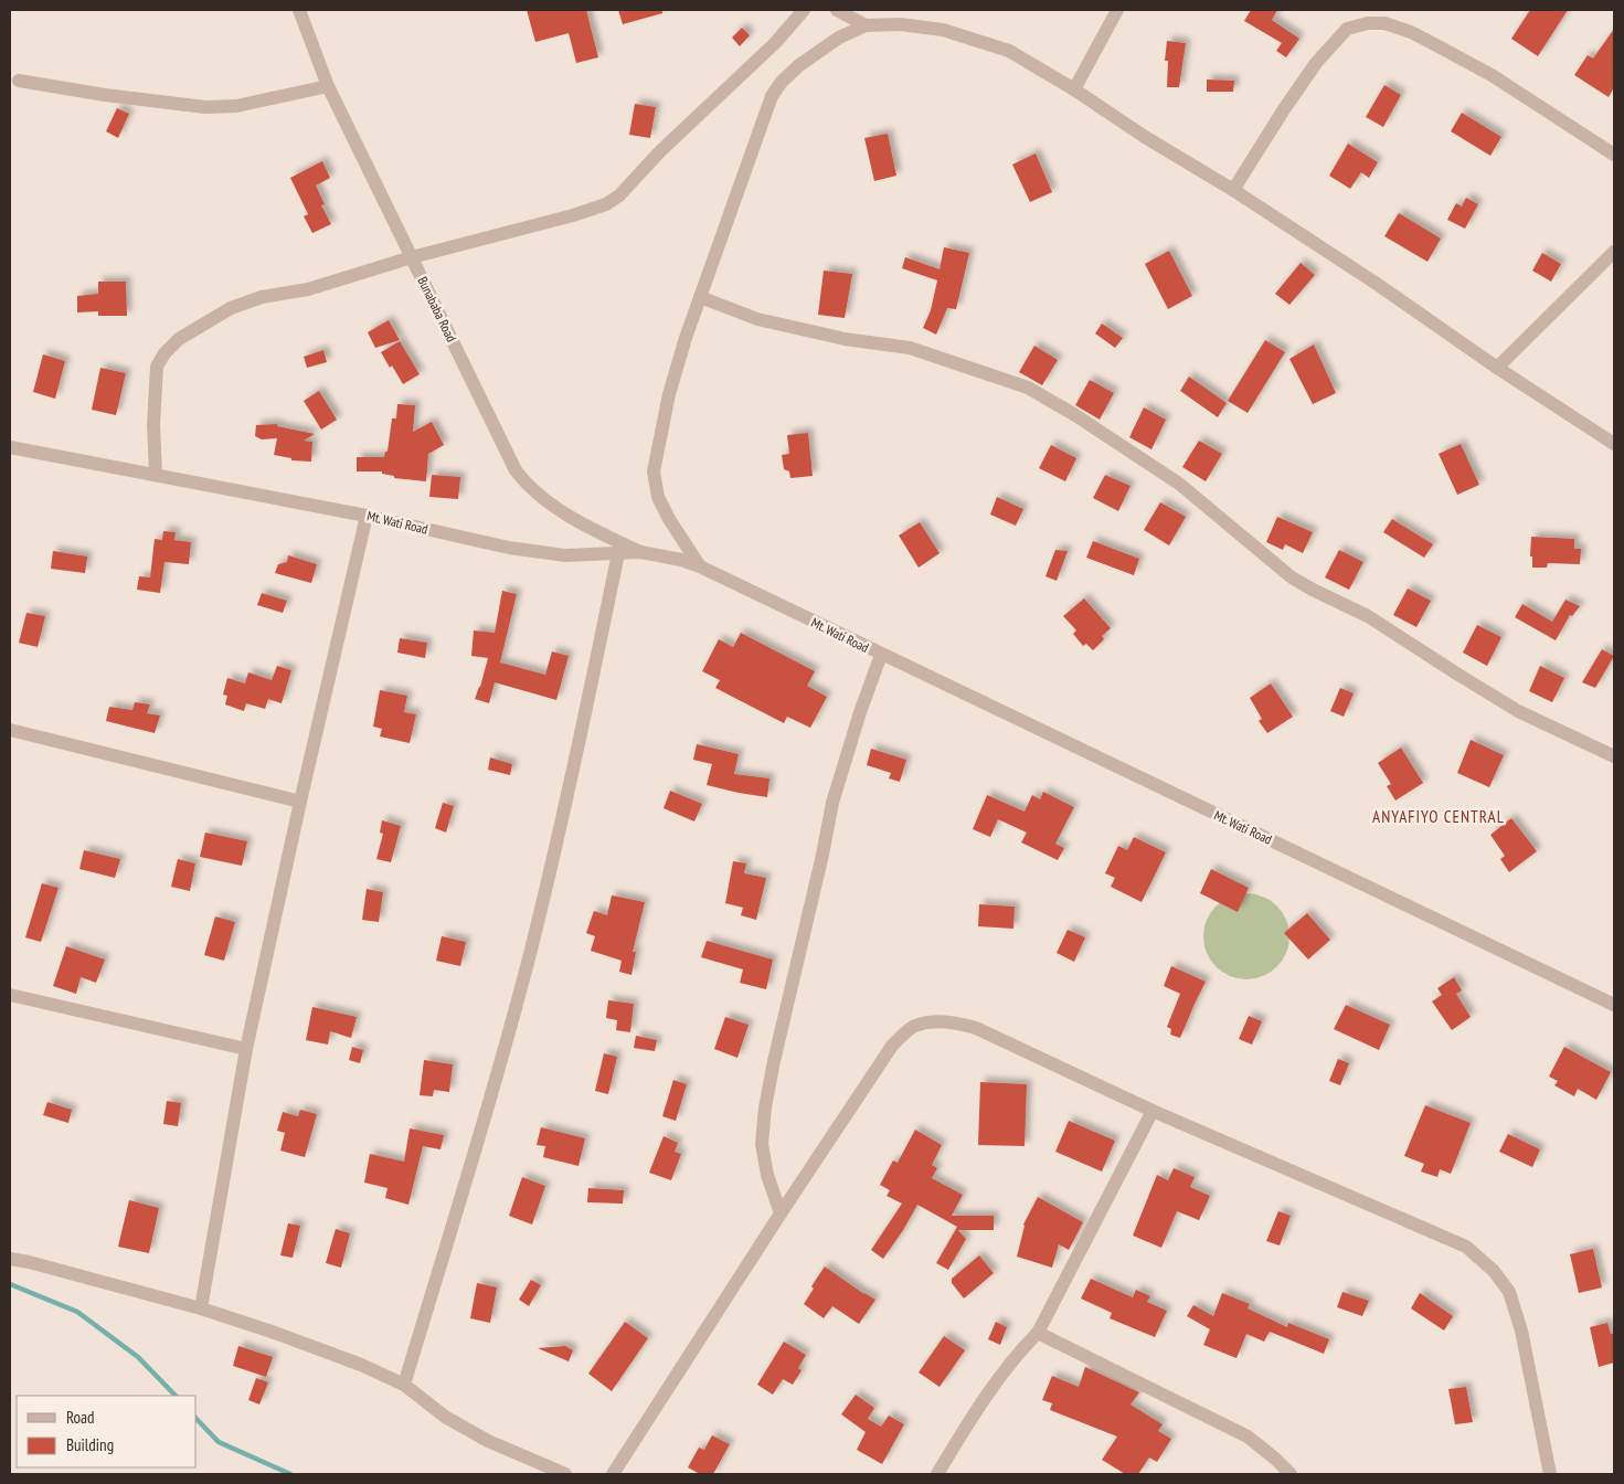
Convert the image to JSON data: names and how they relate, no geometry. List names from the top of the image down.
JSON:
{
  "streets": {
    "street": ["Bunababa Road", "Mt. Wati Road"]
  },
  "crossings": [
    ["Bunababa Road", "Mt. Wati Road"]
  ],
  "districts": ["ANYAFIYO CENTRAL"],
  "legend": ["Road", "Building"]
}
